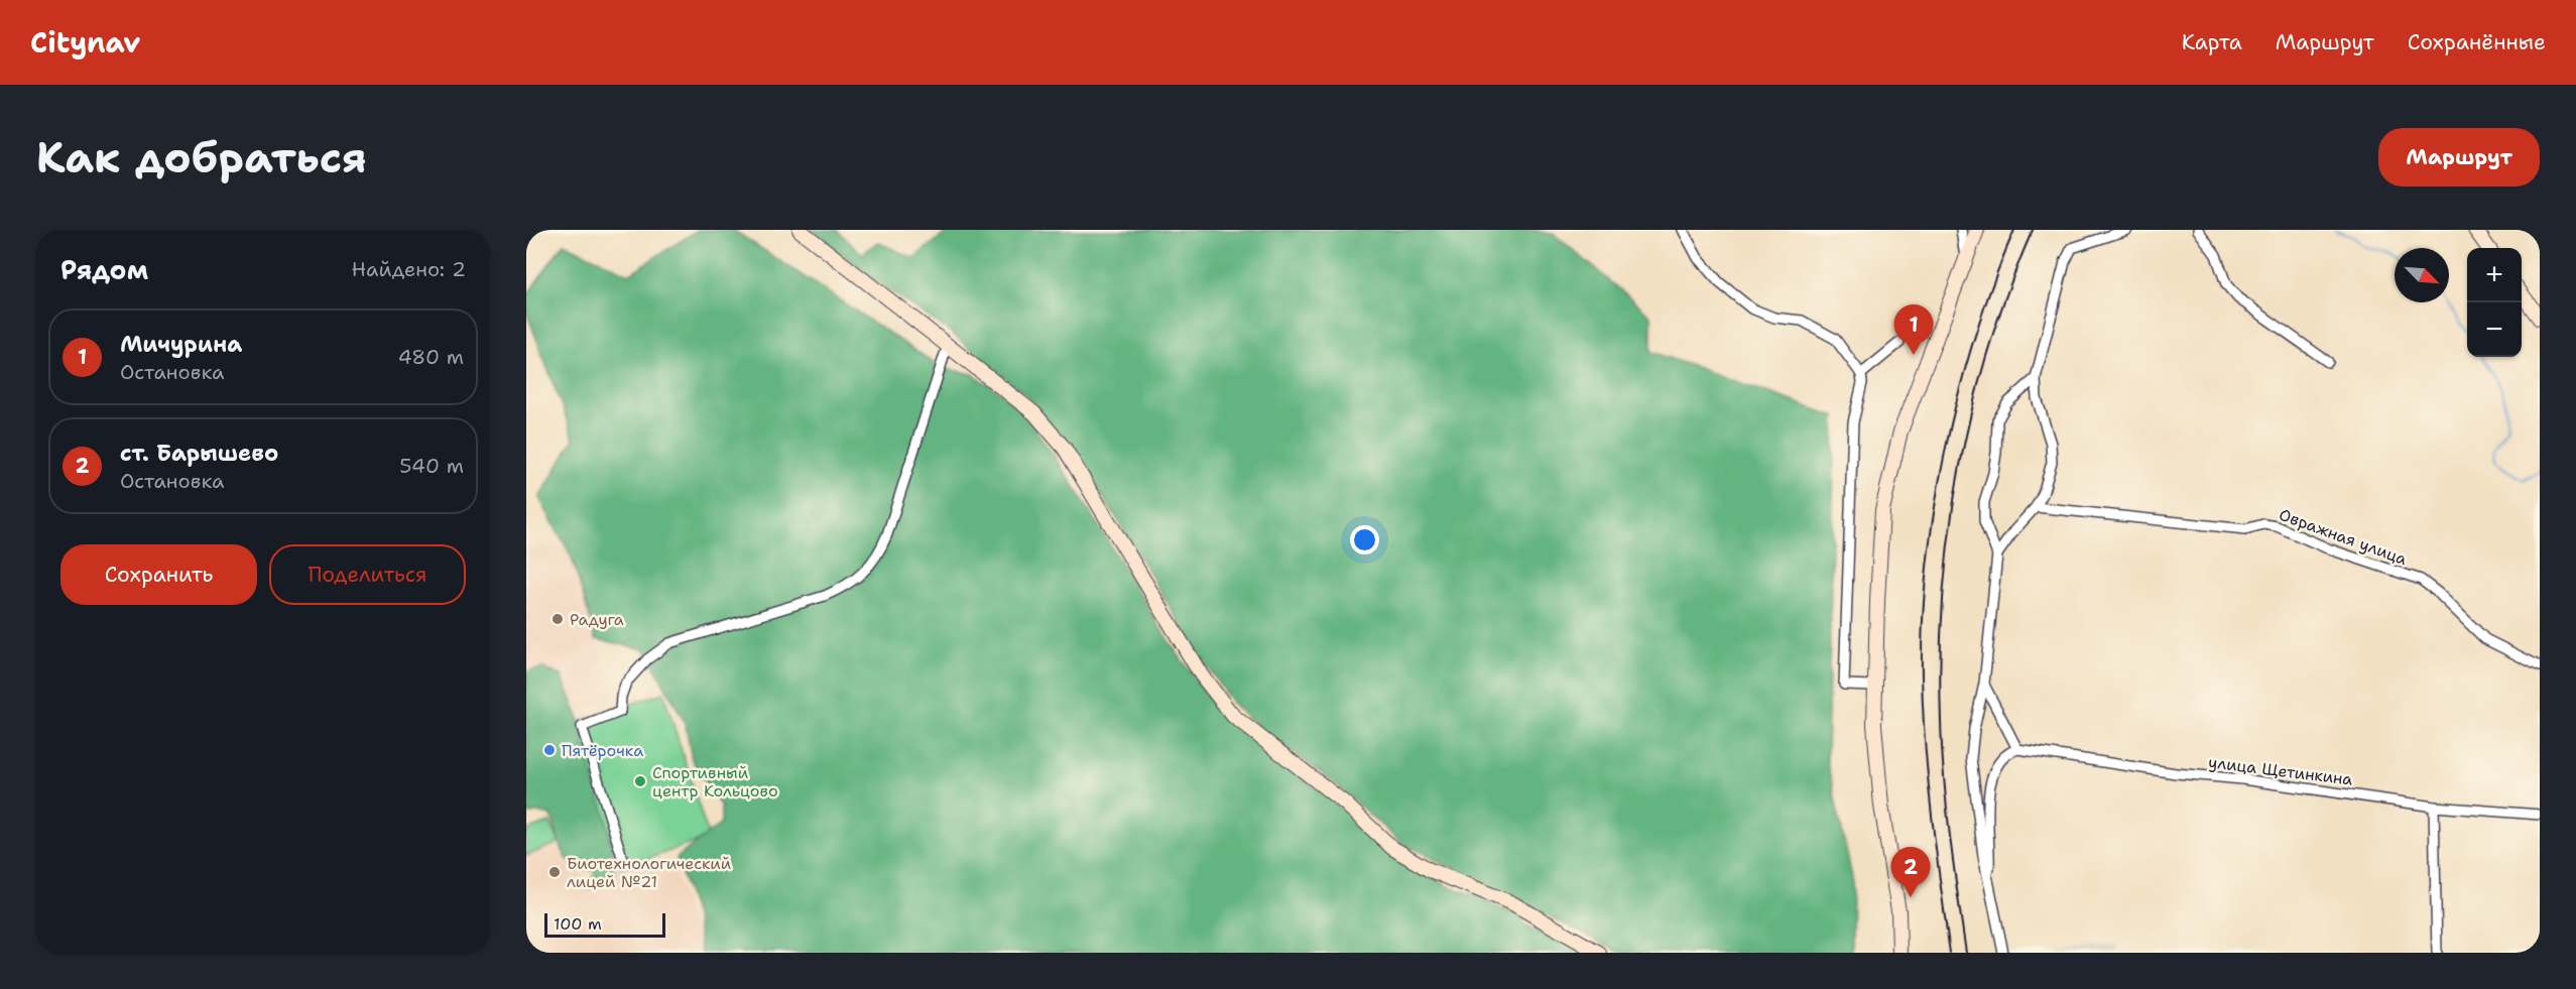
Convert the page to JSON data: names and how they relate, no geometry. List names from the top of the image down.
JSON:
{
  "streets": {
    "street": ["Овражная улица", "улица Щетинкина"]
  },
  "places": [
    "Радуга",
    "Пятёрочка",
    "Спортивный центр Кольцово",
    "Биотехнологический лицей №21"
  ],
  "scale_bar": "100 m",
  "north": "bottom right",
  "page": {
    "header": "Citynav",
    "nav": ["Карта", "Маршрут", "Сохранённые"],
    "buttons": [
      "Маршрут",
      ["Сохранить", "Поделиться"]
    ],
    "title": "Как добраться",
    "heading": ["Рядом", "Найдено: 2"],
    "map_buttons": ["+", "−"],
    "pins": ["1", "2"],
    "list": [
      {
        "mark": "1",
        "name": "Мичурина",
        "note": "Остановка",
        "value": "480 m"
      },
      {
        "mark": "2",
        "name": "ст. Барышево",
        "note": "Остановка",
        "value": "540 m"
      }
    ],
    "scale": "100 m"
  }
}
